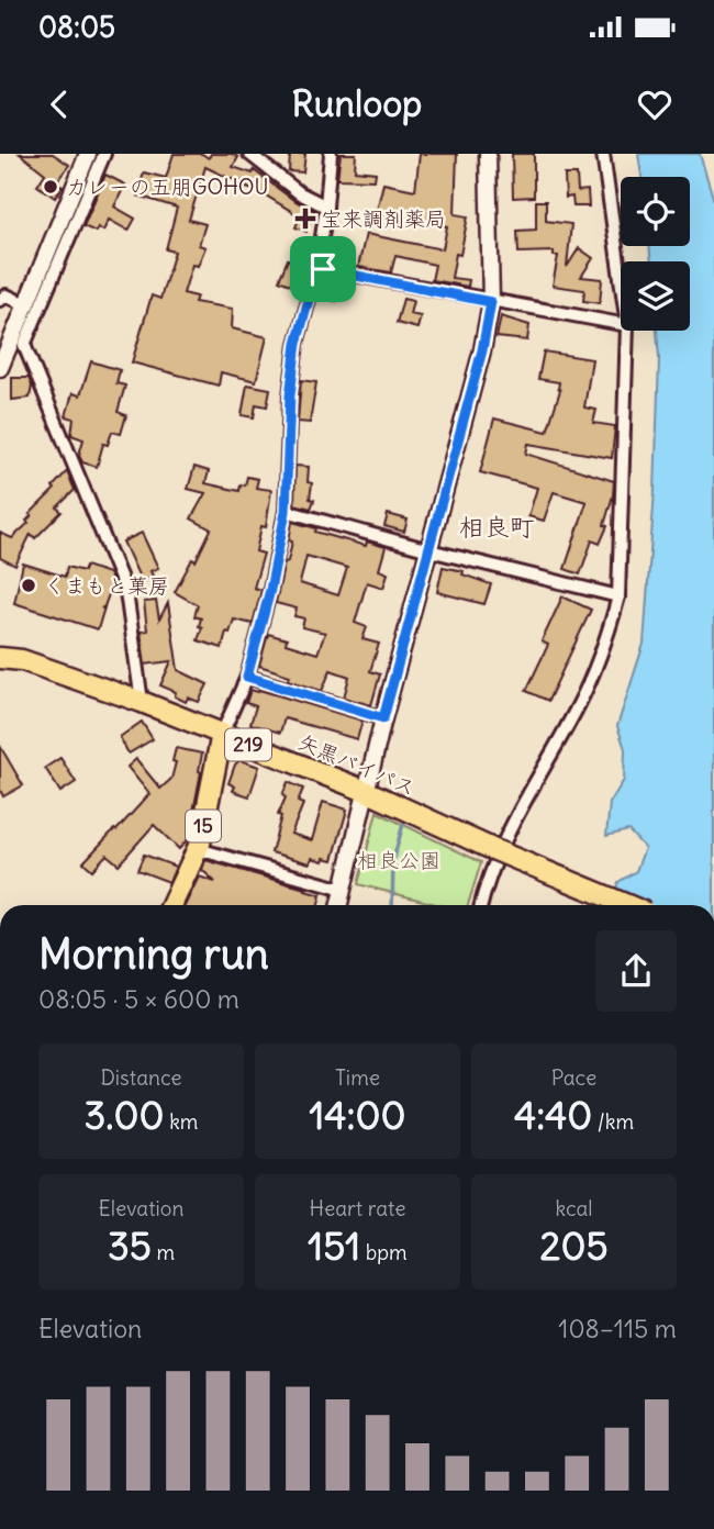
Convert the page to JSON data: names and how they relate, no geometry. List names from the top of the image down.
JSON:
{
  "streets": {
    "main road": ["219", "矢黒バイパス", "15"]
  },
  "crossings": [
    ["矢黒バイパス", "15"]
  ],
  "districts": ["相良町"],
  "parks": ["相良公園"],
  "places": {
    "other": ["カレーの五朋GOHOU", "くまもと菓房"],
    "health": ["宝来調剤薬局"]
  },
  "page": {
    "status": "08:05",
    "header": "Runloop",
    "heading": ["Morning run", "08:05 · 5 × 600 m"],
    "stats": [
      ["Distance", "3.00 km"],
      ["Time", "14:00"],
      ["Pace", "4:40 /km"],
      ["Elevation", "35 m"],
      ["Heart rate", "151 bpm"],
      ["kcal", "205"]
    ],
    "chart": ["Elevation", "108–115 m"]
  }
}
